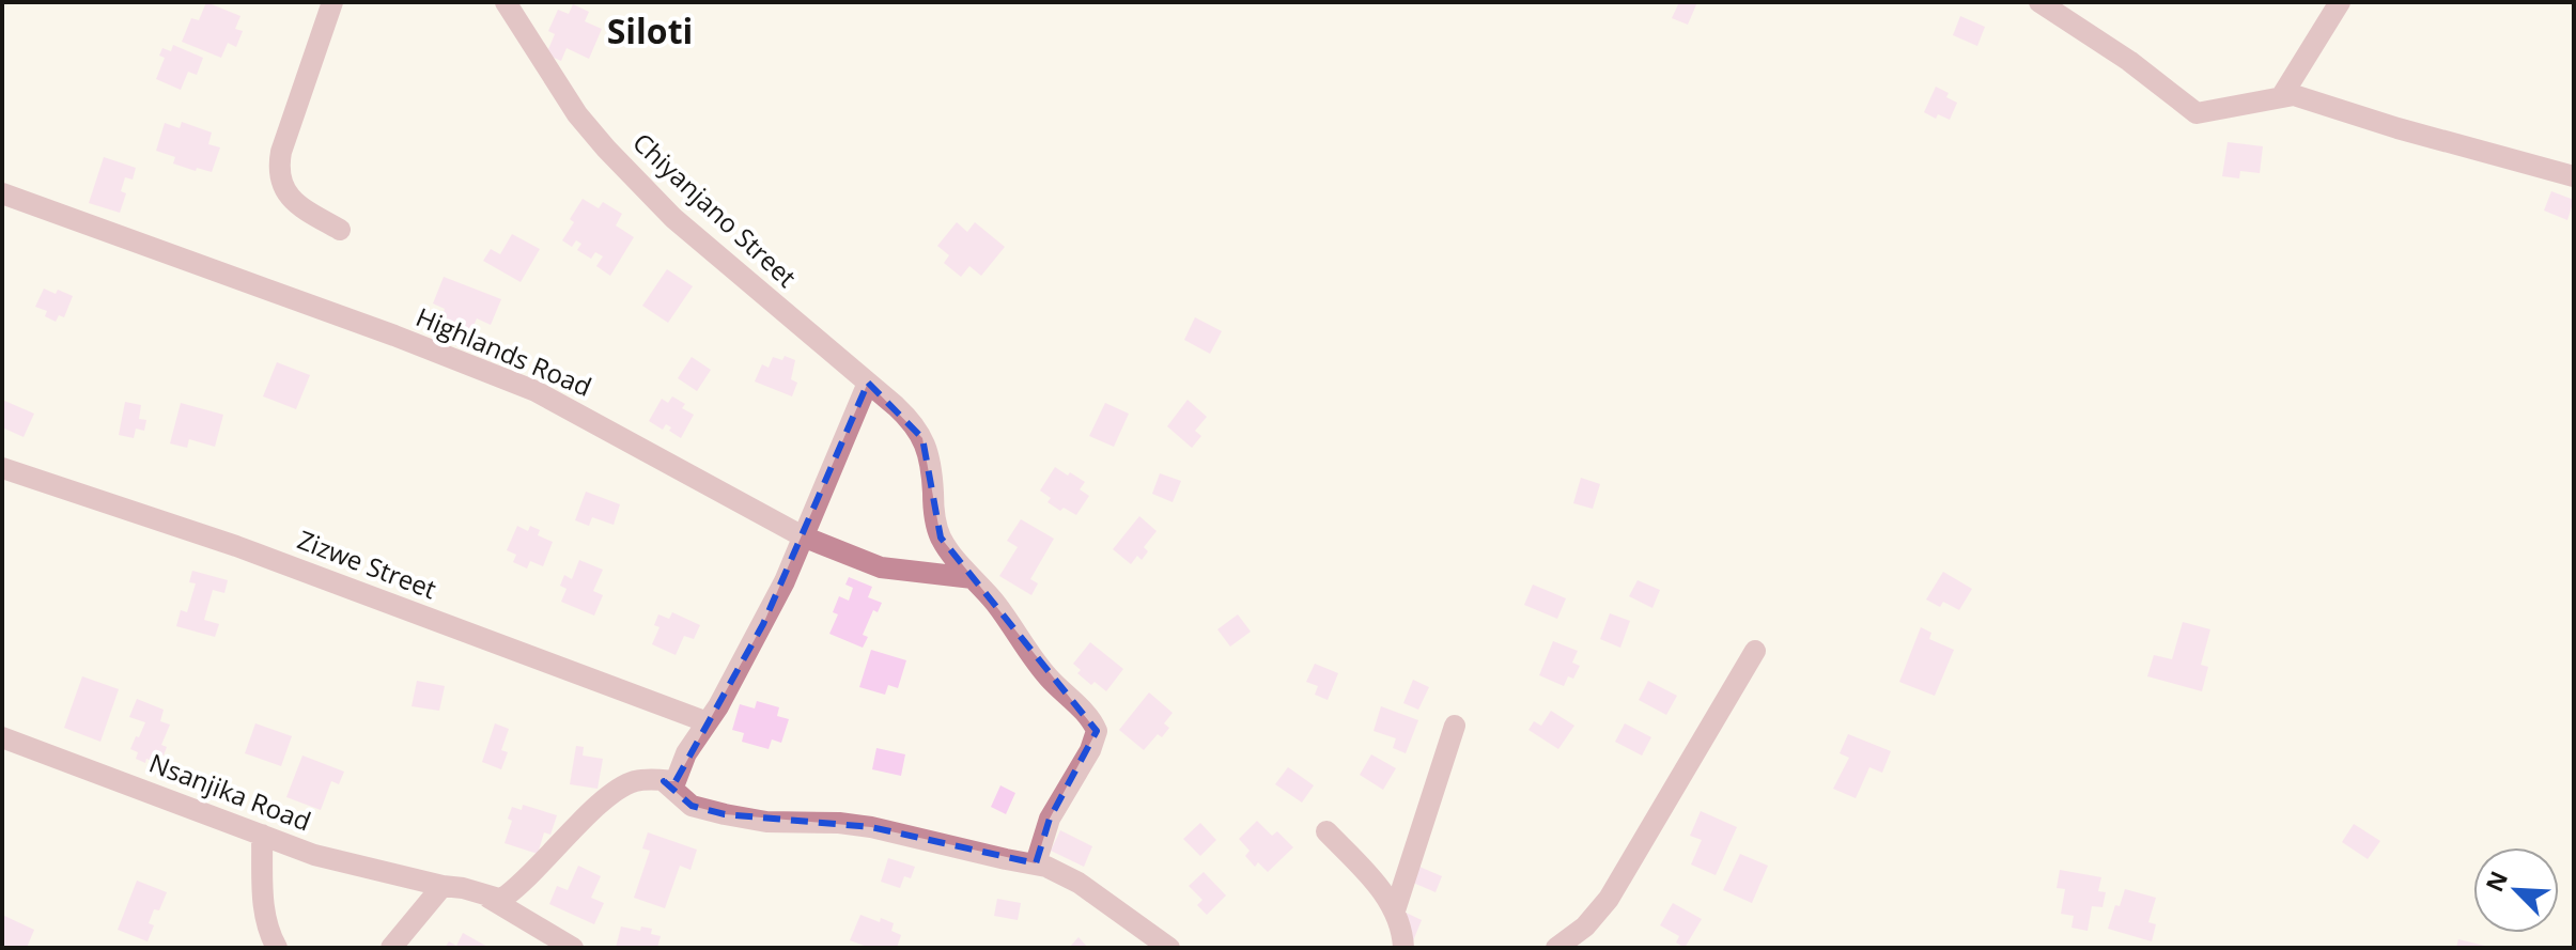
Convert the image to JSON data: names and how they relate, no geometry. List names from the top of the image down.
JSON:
{
  "streets": {
    "street": [
      "Chiyanjano Street",
      "Highlands Road",
      "Zizwe Street",
      "Nsanjika Road"
    ]
  },
  "crossings": [
    ["Chiyanjano Street", "Highlands Road"]
  ],
  "districts": ["Siloti"],
  "north": "top left"
}
